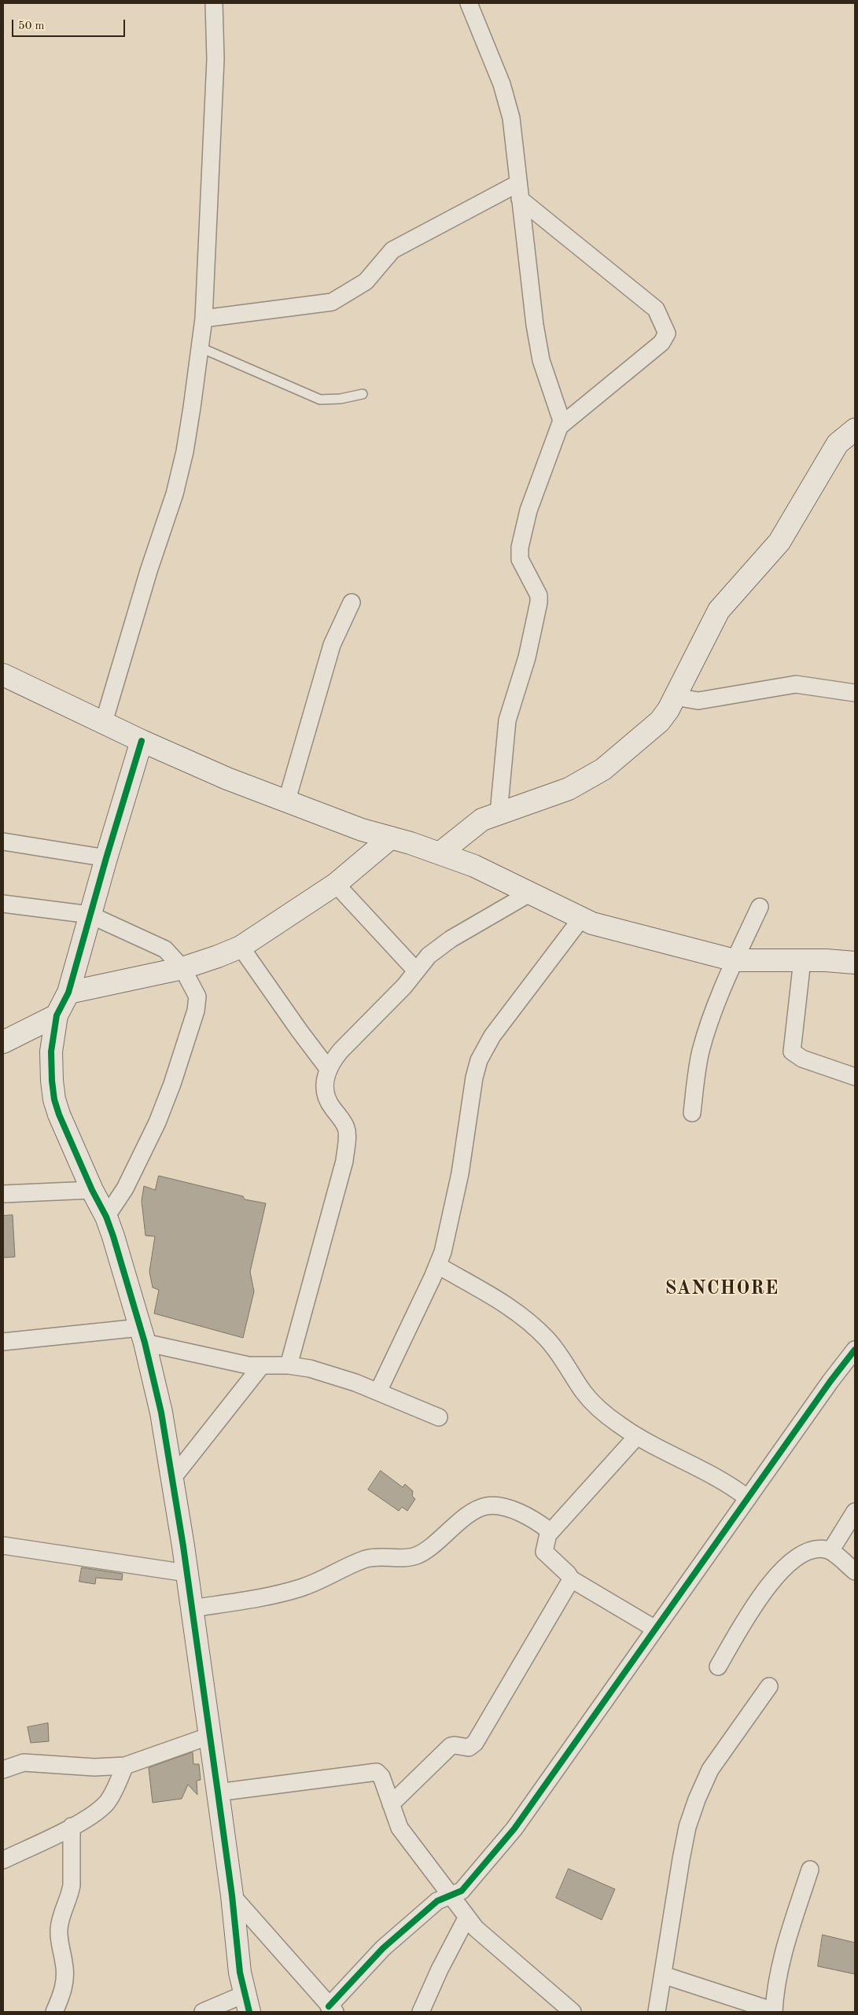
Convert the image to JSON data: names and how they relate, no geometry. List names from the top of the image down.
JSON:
{
  "districts": ["SANCHORE"],
  "scale_bar": "50 m"
}
